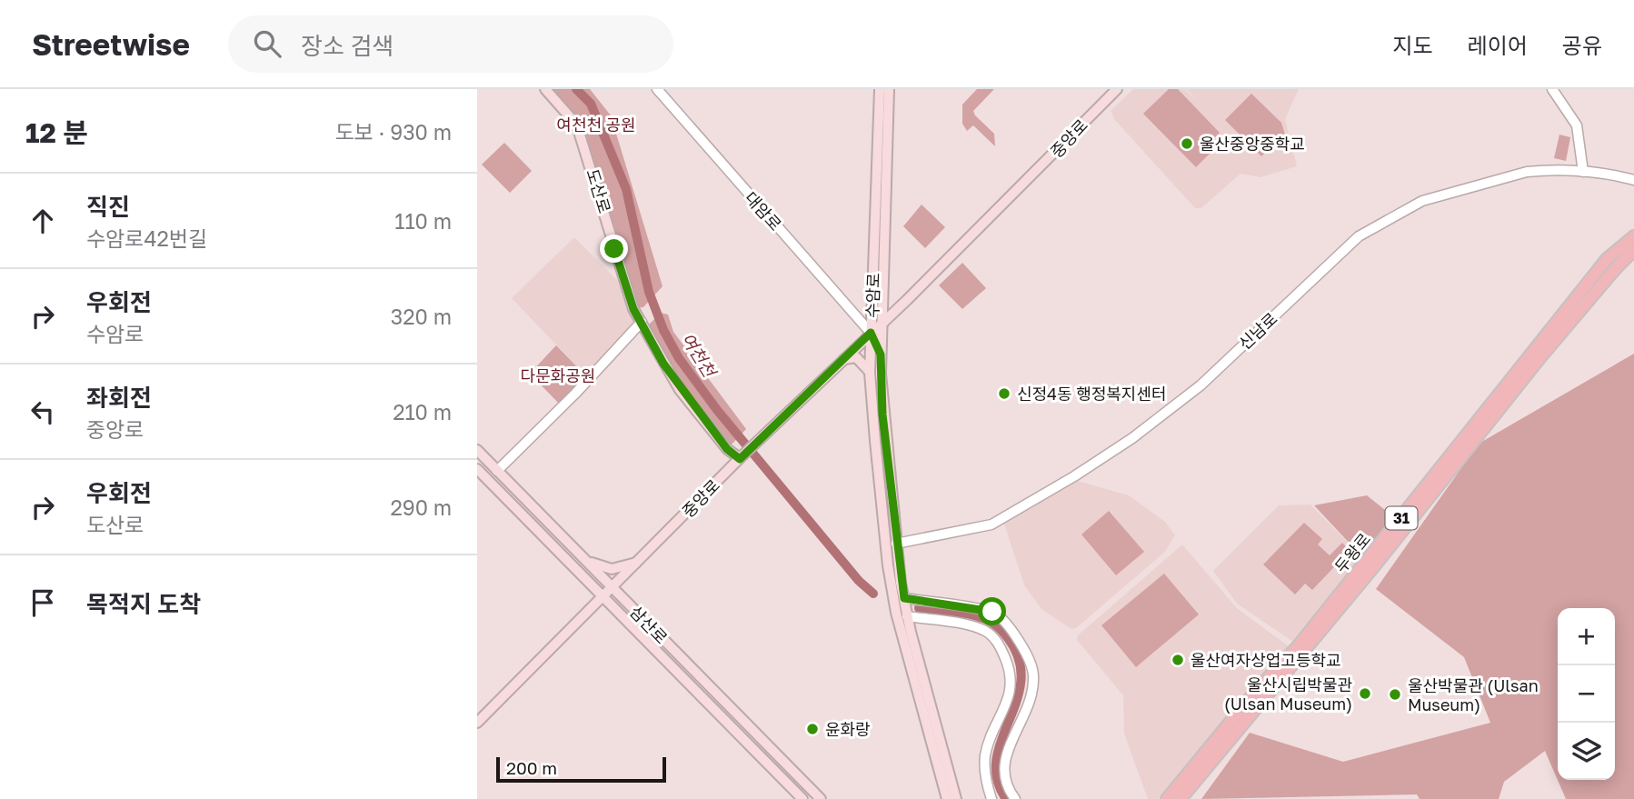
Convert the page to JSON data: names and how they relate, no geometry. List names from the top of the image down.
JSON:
{
  "streets": {
    "main road": [
      "중앙로",
      "도산로",
      "수암로",
      "31",
      "두왕로",
      "삼산로"
    ],
    "street": ["대암로", "신남로"]
  },
  "crossings": [
    ["중앙로", "도산로"],
    ["중앙로", "대암로"],
    ["중앙로", "수암로"],
    ["중앙로", "삼산로"],
    ["대암로", "수암로"],
    ["수암로", "신남로"]
  ],
  "water": ["여천천"],
  "parks": ["여천천 공원", "다문화공원"],
  "places": [
    "울산중앙중학교",
    "신정4동 행정복지센터",
    "울산여자상업고등학교",
    "울산시립박물관 (Ulsan Museum)",
    "울산박물관 (Ulsan Museum)",
    "윤화랑"
  ],
  "scale_bar": "200 m",
  "page": {
    "header": "Streetwise",
    "search": "장소 검색",
    "nav": ["지도", "레이어", "공유"],
    "heading": ["12 분", "도보 · 930 m"],
    "list": [
      ["직진", "수암로42번길", "110 m"],
      ["우회전", "수암로", "320 m"],
      ["좌회전", "중앙로", "210 m"],
      ["우회전", "도산로", "290 m"],
      "목적지 도착"
    ],
    "map_buttons": ["+", "−"],
    "scale": "200 m"
  }
}
